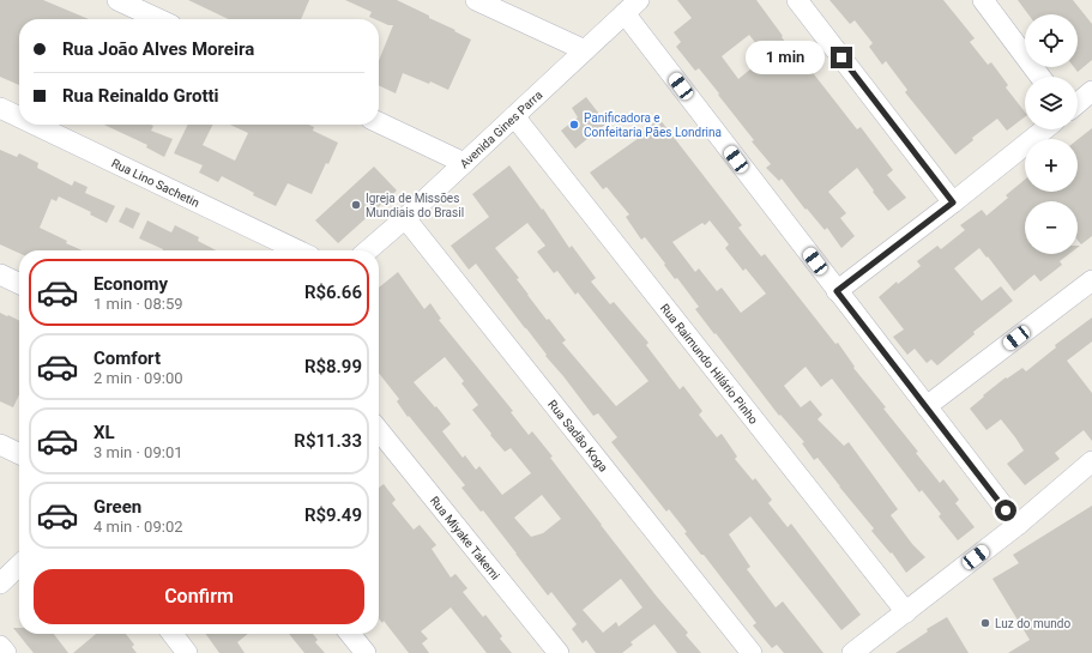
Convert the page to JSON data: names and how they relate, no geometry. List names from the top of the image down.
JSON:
{
  "streets": {
    "street": [
      "Avenida Gines Parra",
      "Rua Lino Sachetin",
      "Rua Raimundo Hilário Pinho",
      "Rua Sadão Koga",
      "Rua Miyake Takemi"
    ]
  },
  "crossings": [
    ["Avenida Gines Parra", "Rua Raimundo Hilário Pinho"],
    ["Avenida Gines Parra", "Rua Sadão Koga"]
  ],
  "places": ["Panificadora e Confeitaria Pães Londrina", "Igreja de Missões Mundiais do Brasil", "Luz do mundo"],
  "page": {
    "map_buttons": ["+", "−"],
    "banner": ["Rua João Alves Moreira", "Rua Reinaldo Grotti"],
    "bubble": "1 min",
    "list": [
      {
        "name": "Economy",
        "note": "1 min · 08:59",
        "value": "R$6.66"
      },
      {
        "name": "Comfort",
        "note": "2 min · 09:00",
        "value": "R$8.99"
      },
      {
        "name": "XL",
        "note": "3 min · 09:01",
        "value": "R$11.33"
      },
      {
        "name": "Green",
        "note": "4 min · 09:02",
        "value": "R$9.49"
      }
    ],
    "buttons": "Confirm"
  }
}
